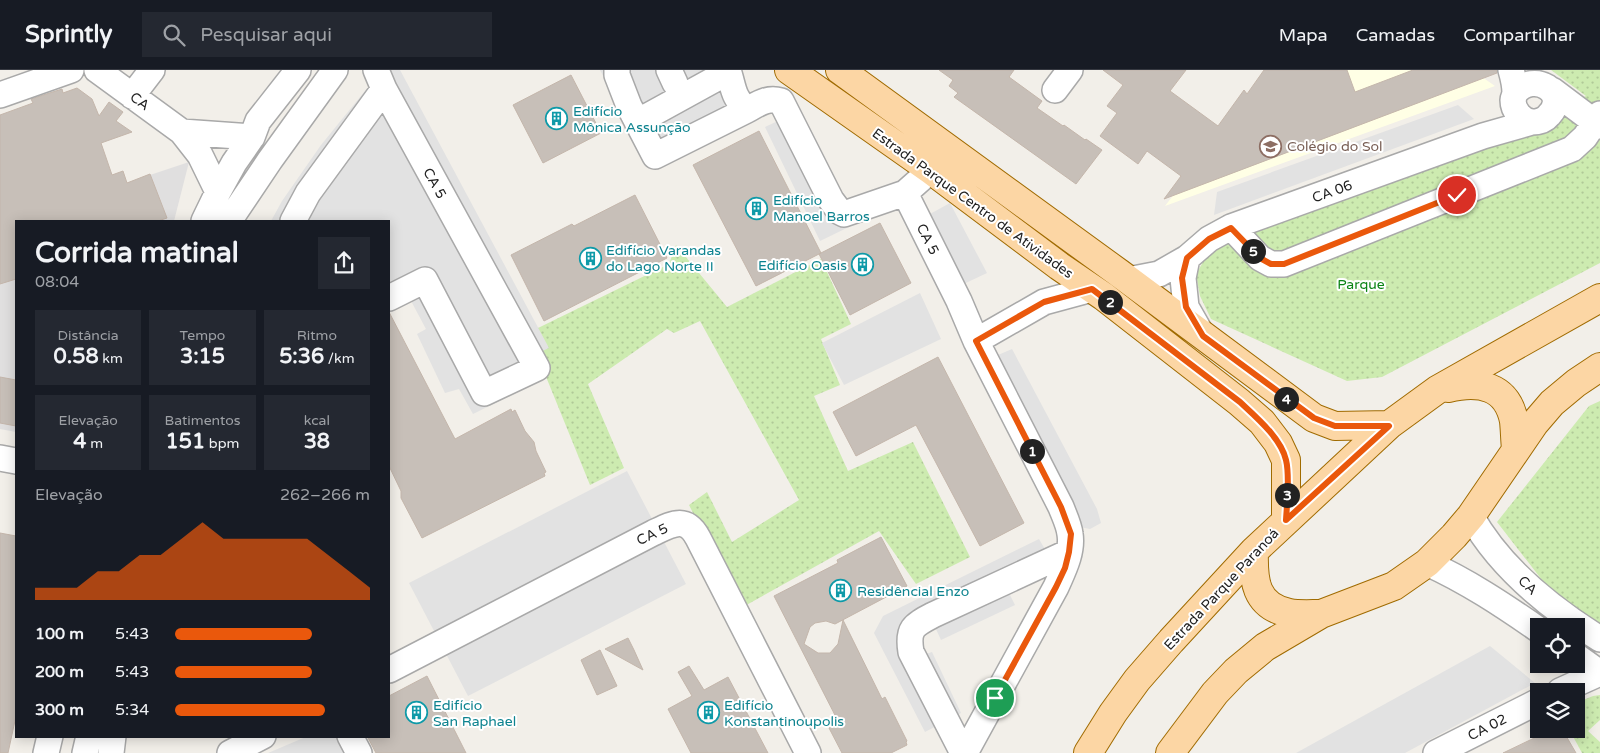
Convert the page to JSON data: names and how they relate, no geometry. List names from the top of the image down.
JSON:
{
  "streets": {
    "main road": ["Estrada Parque Centro de Atividades", "Estrada Parque Paranoá"],
    "street": [
      "CA",
      "CA 5",
      "CA 06",
      "CA 02"
    ]
  },
  "crossings": [
    ["Estrada Parque Centro de Atividades", "Estrada Parque Paranoá"]
  ],
  "parks": ["Parque"],
  "places": {
    "building": [
      "Edifício Mônica Assunção",
      "Edifício Manoel Barros",
      "Edifício Varandas do Lago Norte II",
      "Edifício Oasis",
      "Residêncial Enzo",
      "Edifício San Raphael",
      "Edifício Konstantinoupolis"
    ],
    "school or university": ["Colégio do Sol"]
  },
  "page": {
    "header": "Sprintly",
    "search": "Pesquisar aqui",
    "nav": ["Mapa", "Camadas", "Compartilhar"],
    "heading": ["Corrida matinal", "08:04"],
    "pins": [
      "5",
      "2",
      "4",
      "1",
      "3"
    ],
    "stats": [
      ["Distância", "0.58 km"],
      ["Tempo", "3:15"],
      ["Ritmo", "5:36 /km"],
      ["Elevação", "4 m"],
      ["Batimentos", "151 bpm"],
      ["kcal", "38"]
    ],
    "chart": ["Elevação", "262–266 m"],
    "list": [
      {
        "name": "100 m",
        "note": "5:43"
      },
      {
        "name": "200 m",
        "note": "5:43"
      },
      {
        "name": "300 m",
        "note": "5:34"
      }
    ]
  }
}
